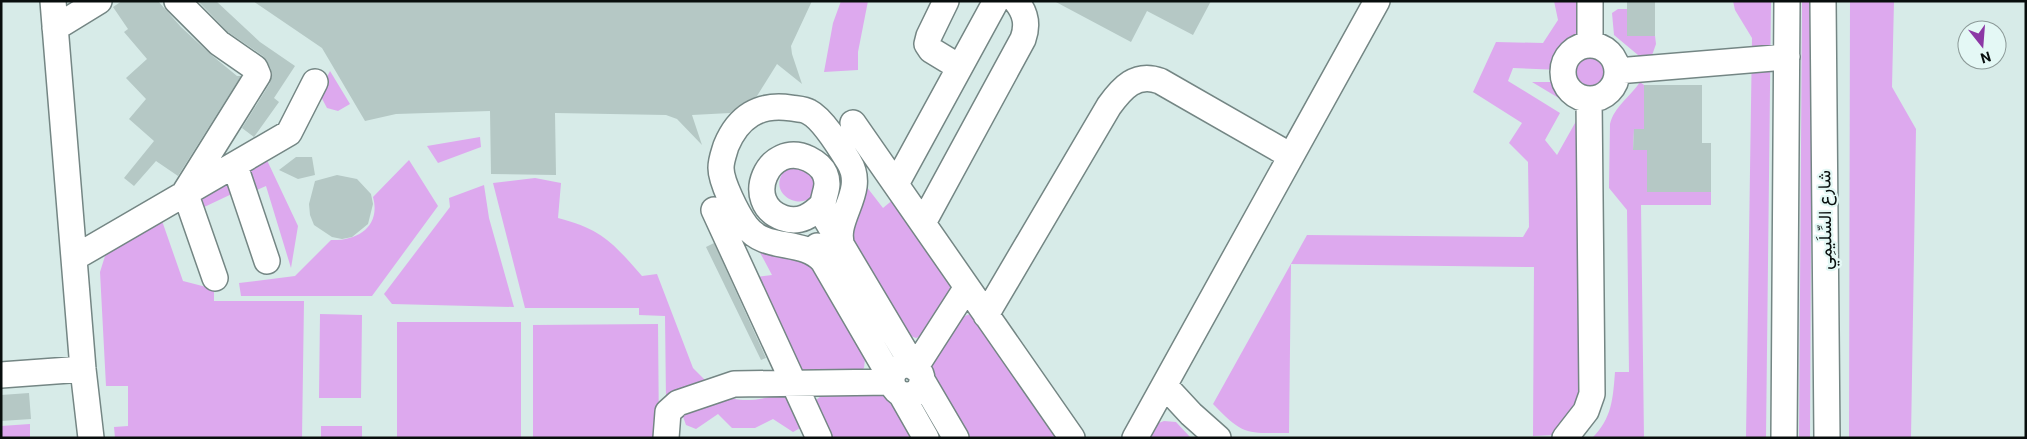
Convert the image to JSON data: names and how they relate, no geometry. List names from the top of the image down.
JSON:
{
  "streets": {
    "street": ["شارع السِّلَيمِي"]
  },
  "north": "bottom"
}
